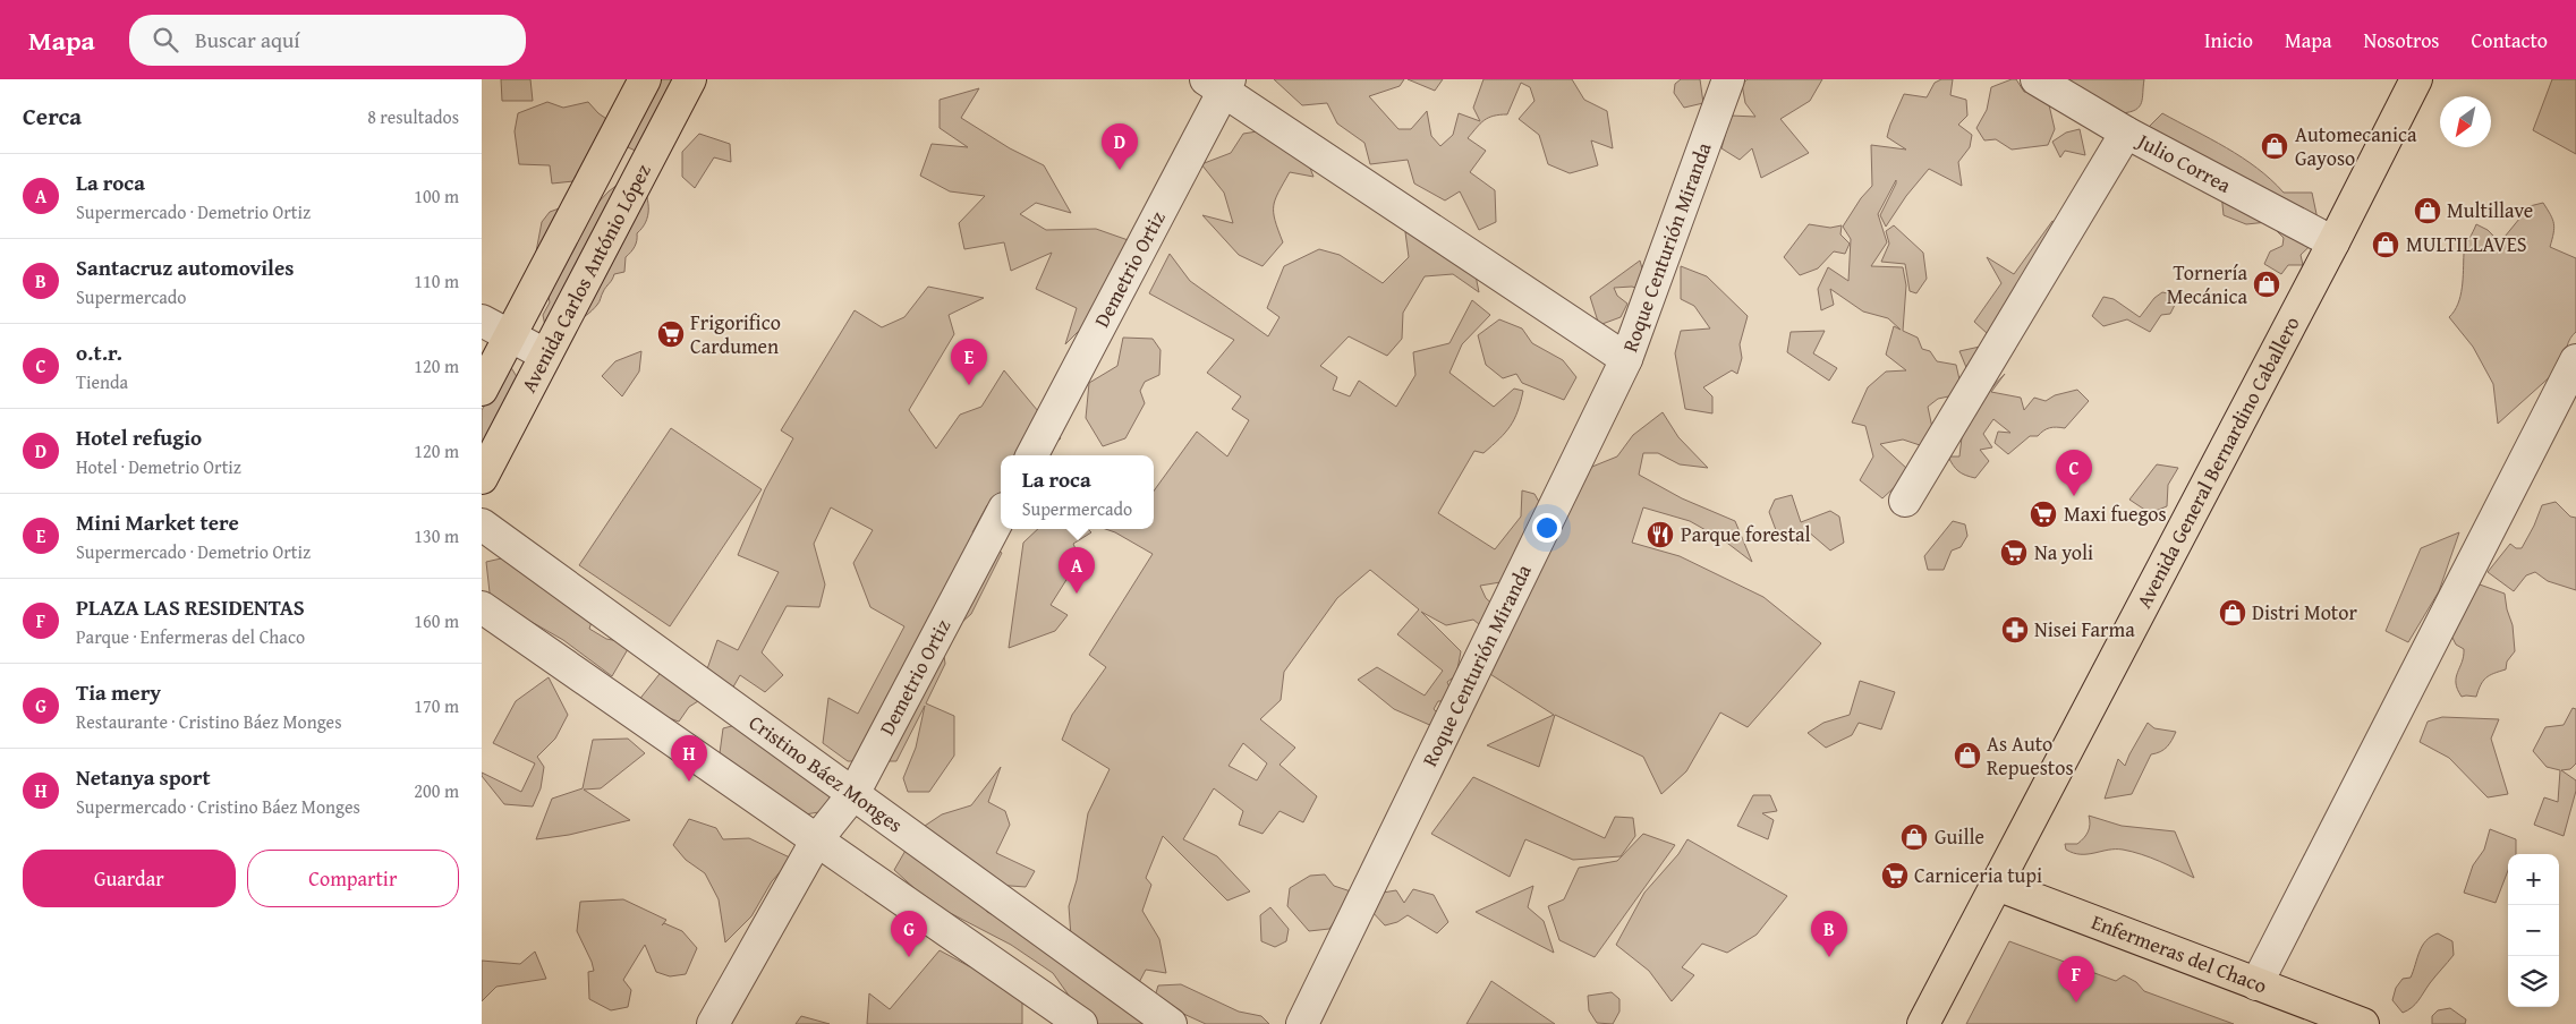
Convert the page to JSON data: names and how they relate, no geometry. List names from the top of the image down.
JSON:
{
  "streets": {
    "main road": ["Avenida Carlos António López", "Avenida General Bernardino Caballero", "Enfermeras del Chaco"],
    "street": [
      "Julio Correa",
      "Roque Centurión Miranda",
      "Demetrio Ortiz",
      "Cristino Báez Monges"
    ]
  },
  "crossings": [
    ["Julio Correa", "Avenida General Bernardino Caballero"],
    ["Demetrio Ortiz", "Cristino Báez Monges"],
    ["Avenida General Bernardino Caballero", "Enfermeras del Chaco"]
  ],
  "places": {
    "shop": [
      "Automecanica Gayoso",
      "Multillave",
      "MULTILLAVES",
      "Tornería Mecánica",
      "Distri Motor",
      "As Auto Repuestos",
      "Guille"
    ],
    "supermarket": [
      "Frigorifico Cardumen",
      "Maxi fuegos",
      "Na yoli",
      "Carniceria tupi"
    ],
    "restaurant": ["Parque forestal"],
    "pharmacy": ["Nisei Farma"]
  },
  "north": "bottom left",
  "page": {
    "header": "Mapa",
    "search": "Buscar aquí",
    "nav": [
      "Inicio",
      "Mapa",
      "Nosotros",
      "Contacto"
    ],
    "heading": ["Cerca", "8 resultados"],
    "pins": [
      "D",
      "E",
      "C",
      "A",
      "H",
      "B",
      "G",
      "F"
    ],
    "list": [
      {
        "mark": "A",
        "name": "La roca",
        "note": "Supermercado · Demetrio Ortiz",
        "value": "100 m"
      },
      {
        "mark": "B",
        "name": "Santacruz automoviles",
        "note": "Supermercado",
        "value": "110 m"
      },
      {
        "mark": "C",
        "name": "o.t.r.",
        "note": "Tienda",
        "value": "120 m"
      },
      {
        "mark": "D",
        "name": "Hotel refugio",
        "note": "Hotel · Demetrio Ortiz",
        "value": "120 m"
      },
      {
        "mark": "E",
        "name": "Mini Market tere",
        "note": "Supermercado · Demetrio Ortiz",
        "value": "130 m"
      },
      {
        "mark": "F",
        "name": "PLAZA LAS RESIDENTAS",
        "note": "Parque · Enfermeras del Chaco",
        "value": "160 m"
      },
      {
        "mark": "G",
        "name": "Tia mery",
        "note": "Restaurante · Cristino Báez Monges",
        "value": "170 m"
      },
      {
        "mark": "H",
        "name": "Netanya sport",
        "note": "Supermercado · Cristino Báez Monges",
        "value": "200 m"
      }
    ],
    "popup": ["La roca", "Supermercado"],
    "buttons": ["Guardar", "Compartir"],
    "map_buttons": ["+", "−"]
  }
}
